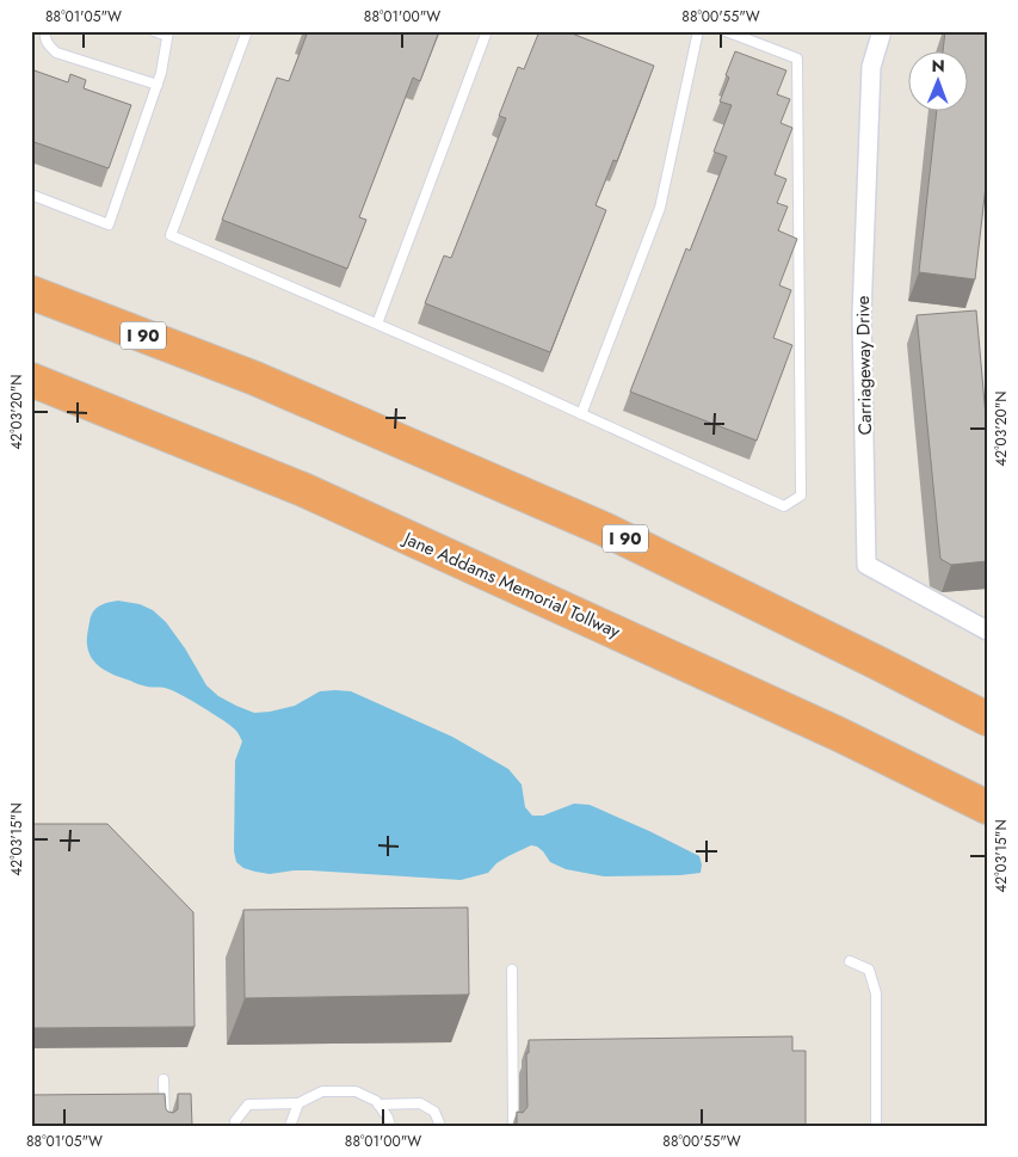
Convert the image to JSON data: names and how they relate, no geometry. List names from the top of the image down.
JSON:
{
  "streets": {
    "highway": ["I 90", "Jane Addams Memorial Tollway"],
    "street": ["Carriageway Drive"]
  },
  "north": "top",
  "coordinates": [
    "88°01'05\"W",
    "88°01'00\"W",
    "88°00'55\"W",
    "42°03'20\"N",
    "42°03'15\"N"
  ]
}
